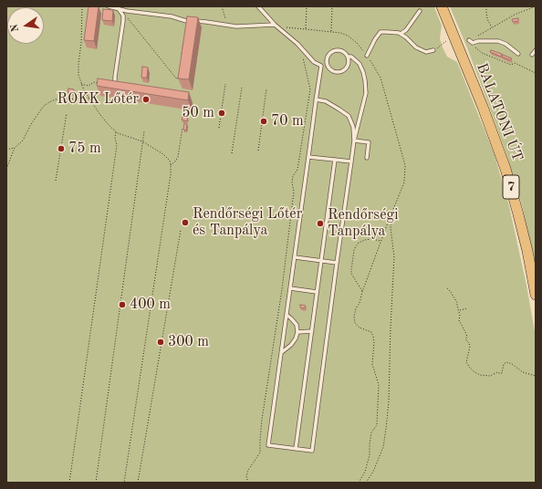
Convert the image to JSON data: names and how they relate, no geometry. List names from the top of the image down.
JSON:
{
  "streets": {
    "main road": ["BALATONI ÚT", "7"]
  },
  "places": [
    "ROKK Lőtér",
    "50 m",
    "70 m",
    "75 m",
    "Rendőrségi Lőtér és Tanpálya",
    "Rendőrségi Tanpálya",
    "400 m",
    "300 m"
  ],
  "north": "left"
}
